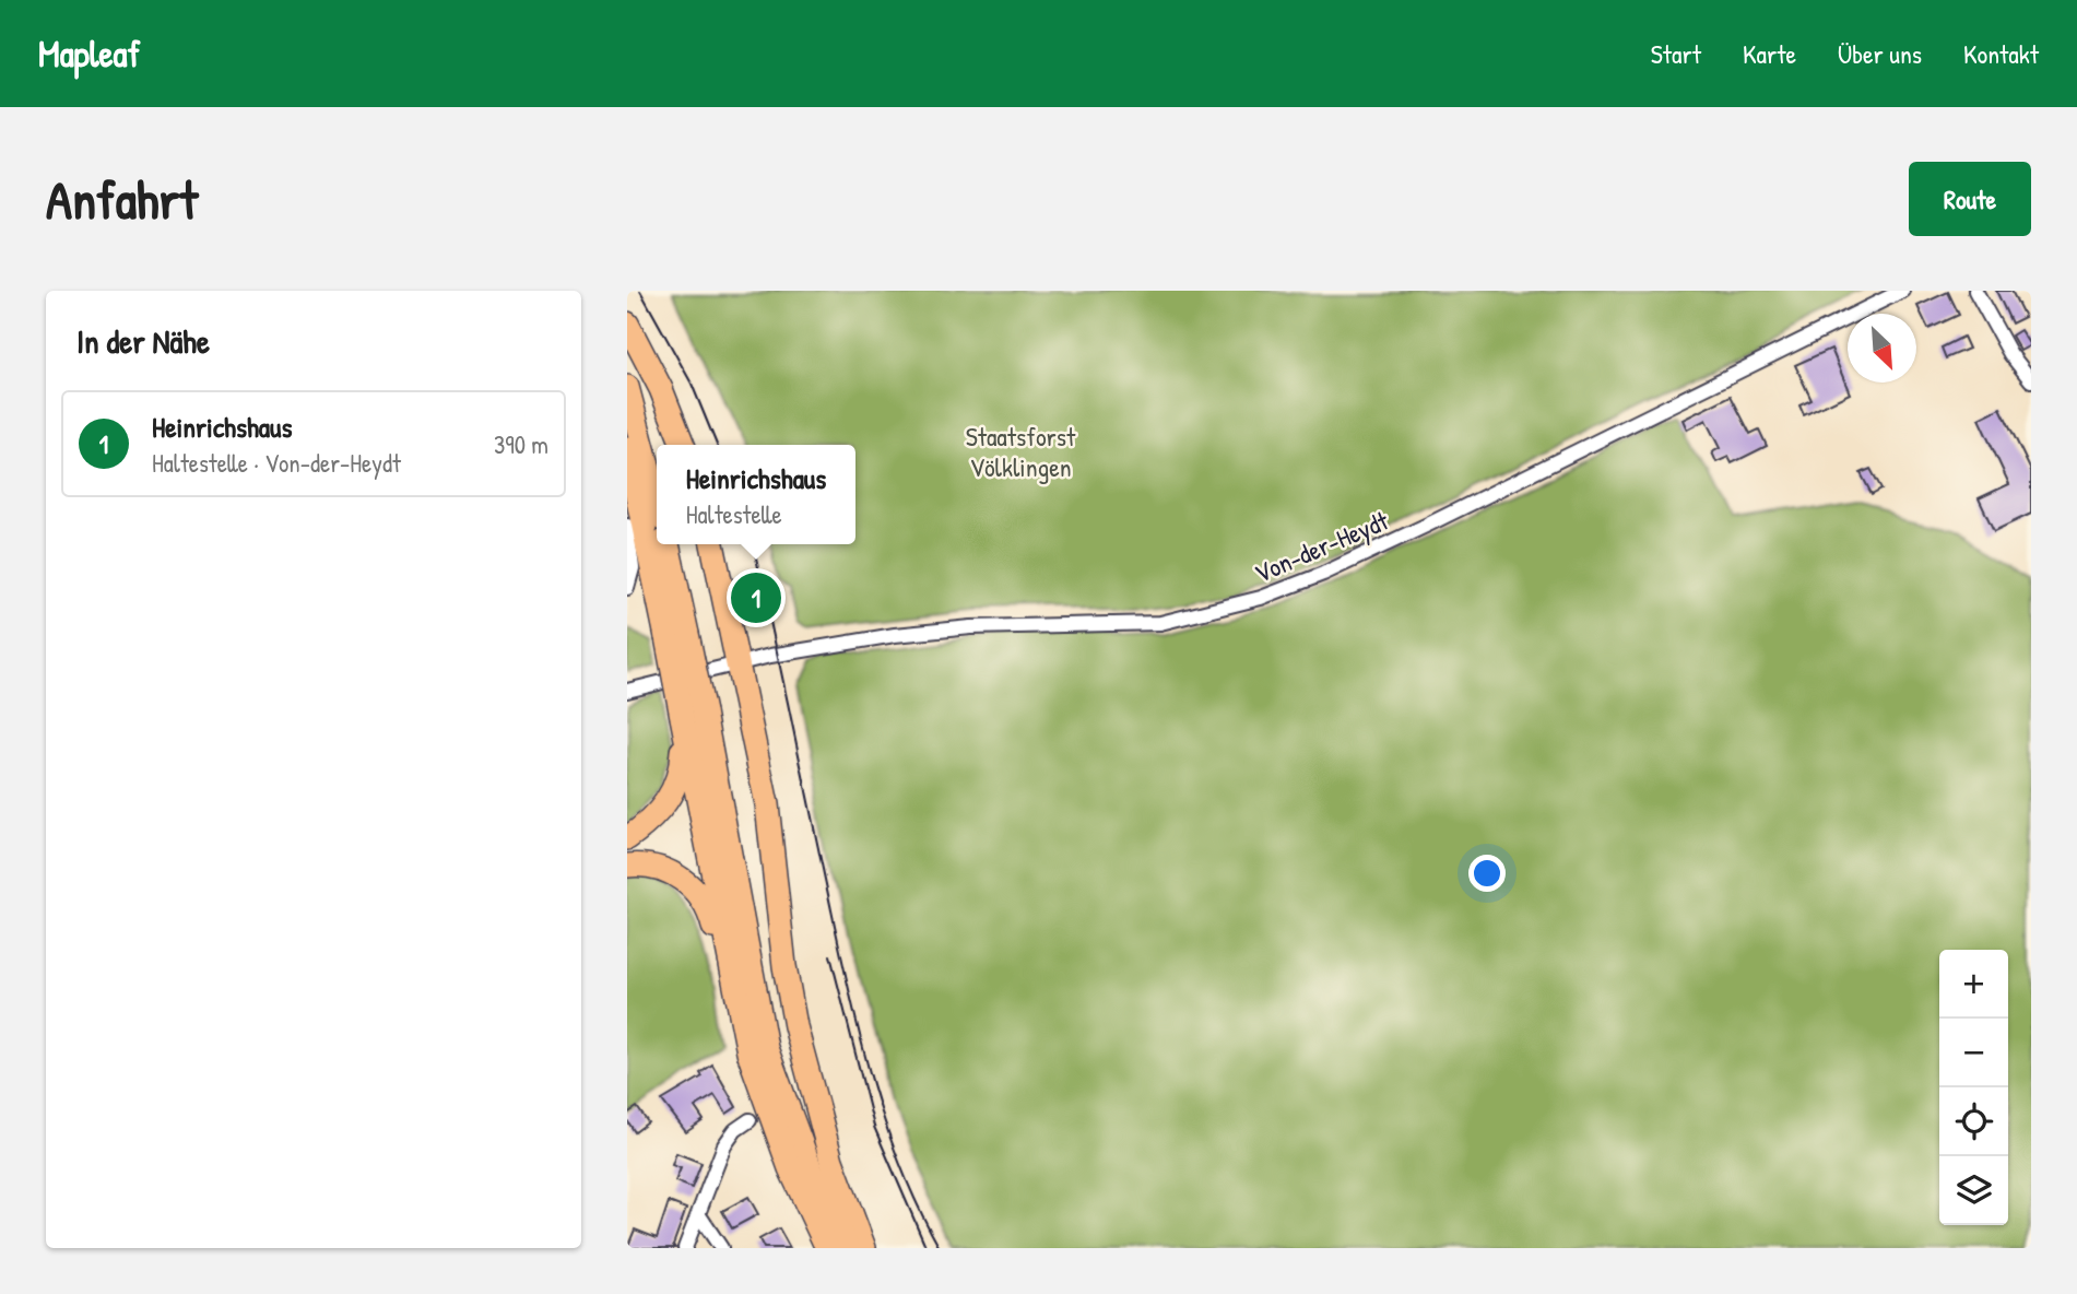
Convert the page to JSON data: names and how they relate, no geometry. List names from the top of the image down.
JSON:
{
  "streets": {
    "street": ["Von-der-Heydt"]
  },
  "parks": ["Staatsforst Völklingen"],
  "north": "bottom right",
  "page": {
    "header": "Mapleaf",
    "nav": [
      "Start",
      "Karte",
      "Über uns",
      "Kontakt"
    ],
    "buttons": "Route",
    "title": "Anfahrt",
    "heading": "In der Nähe",
    "list": [
      {
        "mark": "1",
        "name": "Heinrichshaus",
        "note": "Haltestelle · Von-der-Heydt",
        "value": "390 m"
      }
    ],
    "popup": ["Heinrichshaus", "Haltestelle"],
    "pins": "1",
    "map_buttons": ["+", "−"]
  }
}
